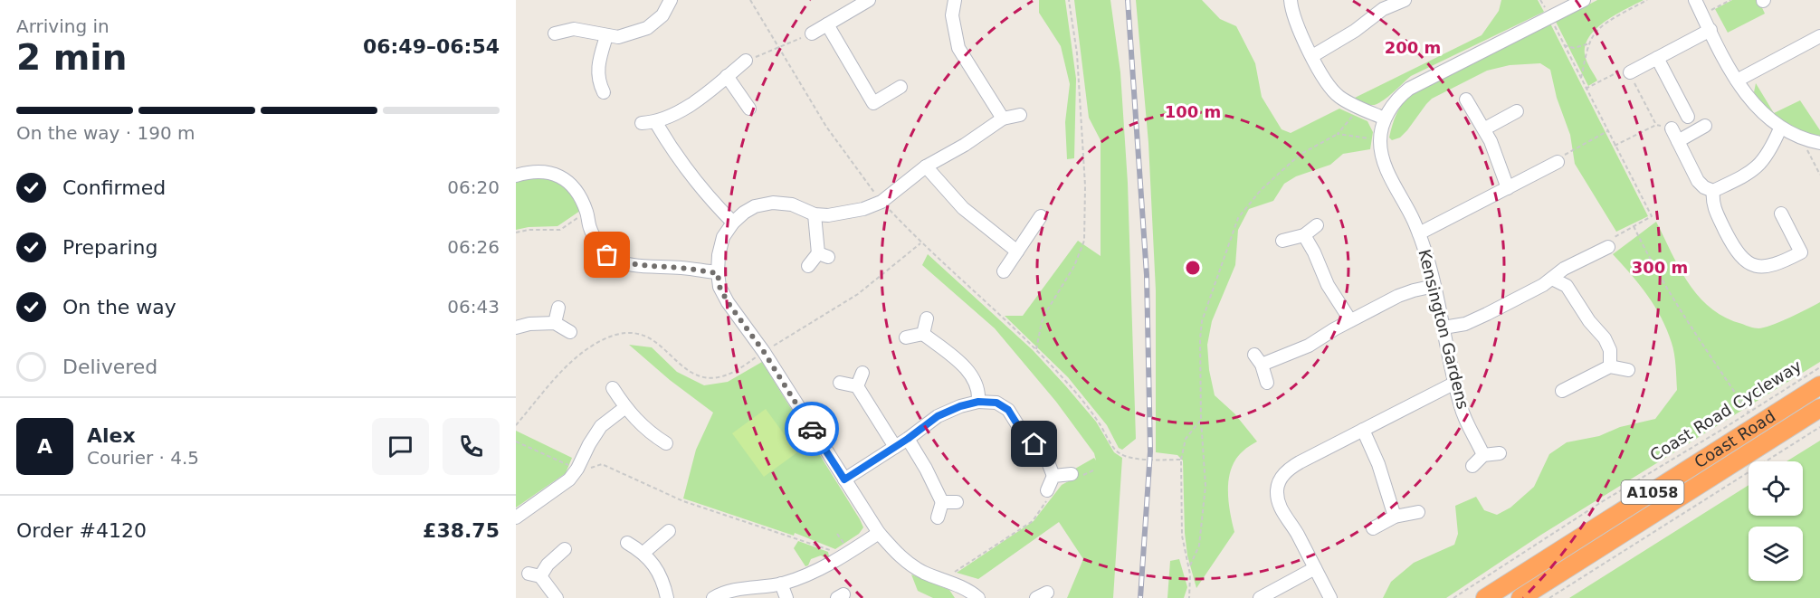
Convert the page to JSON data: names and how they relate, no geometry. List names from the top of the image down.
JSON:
{
  "streets": {
    "highway": ["Coast Road", "A1058"],
    "street": ["Kensington Gardens"],
    "path": ["Coast Road Cycleway"]
  },
  "page": {
    "heading": ["2 min", "Arriving in", "06:49–06:54"],
    "panel": [
      "Alex",
      "Courier · 4.5",
      "Order #4120",
      "£38.75"
    ],
    "bar": "On the way · 190 m",
    "list": [
      ["Confirmed", "06:20"],
      ["Preparing", "06:26"],
      ["On the way", "06:43"],
      "Delivered"
    ],
    "round": "A"
  },
  "rings": ["200 m", "100 m", "300 m"]
}
